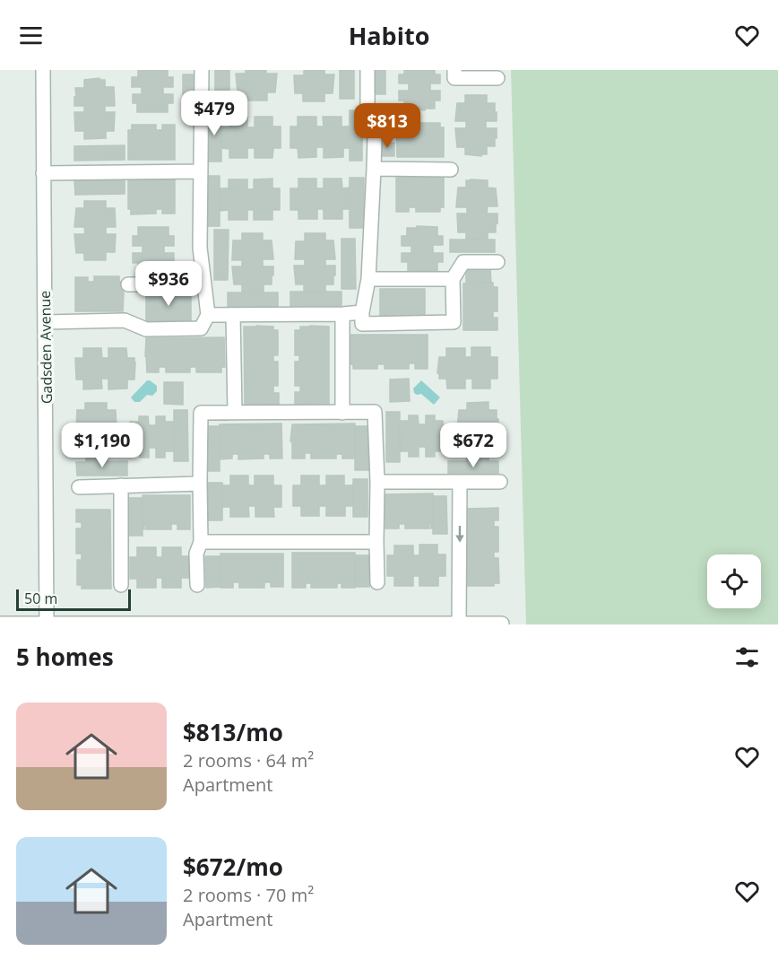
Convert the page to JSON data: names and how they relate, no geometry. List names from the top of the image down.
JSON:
{
  "streets": {
    "street": ["Gadsden Avenue"]
  },
  "scale_bar": "50 m",
  "page": {
    "header": "Habito",
    "price": [
      "$479",
      "$813",
      "$936",
      "$1,190",
      "$672"
    ],
    "scale": "50 m",
    "heading": "5 homes",
    "list": [
      {
        "name": "$813/mo",
        "note": "2 rooms · 64 m² · Apartment"
      },
      {
        "name": "$672/mo",
        "note": "2 rooms · 70 m² · Apartment"
      }
    ]
  }
}
